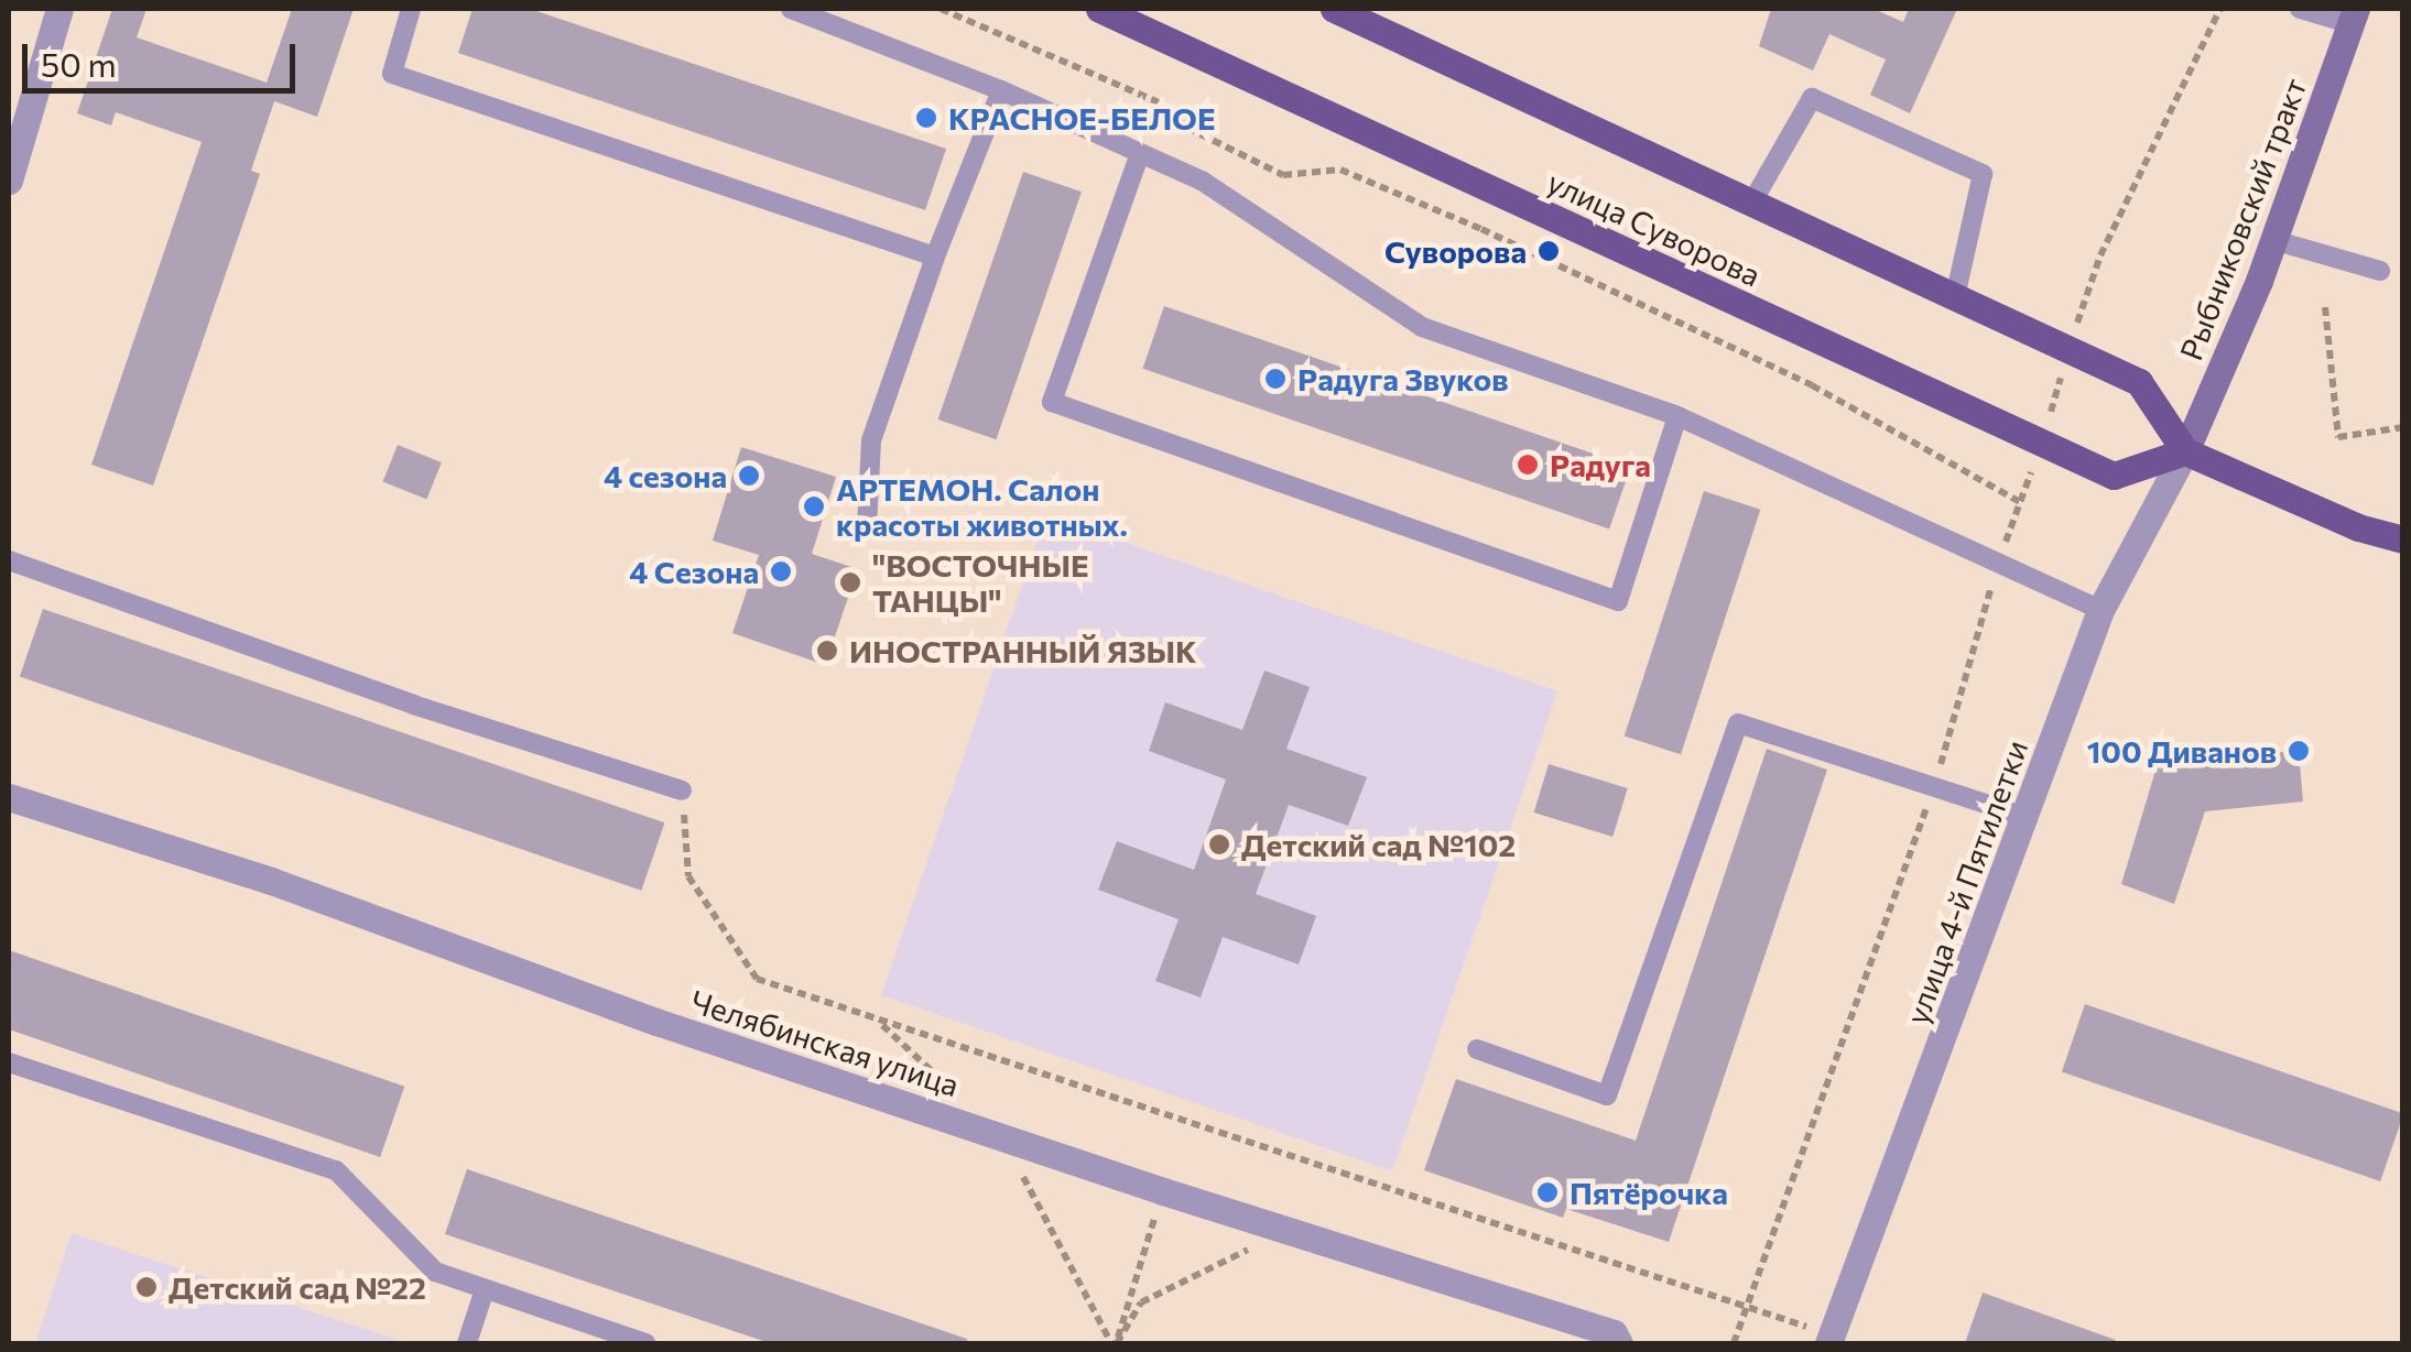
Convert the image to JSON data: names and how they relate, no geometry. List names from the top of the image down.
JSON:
{
  "streets": {
    "main road": ["Рыбниковский тракт", "улица Суворова"],
    "street": ["улица 4-й Пятилетки", "Челябинская улица"]
  },
  "crossings": [
    ["Рыбниковский тракт", "улица Суворова"],
    ["Рыбниковский тракт", "улица 4-й Пятилетки"],
    ["улица Суворова", "улица 4-й Пятилетки"]
  ],
  "places": [
    "КРАСНОЕ-БЕЛОЕ",
    "Суворова",
    "Радуга Звуков",
    "Радуга",
    "4 сезона",
    "АРТЕМОН. Салон красоты животных.",
    "4 Сезона",
    "\"ВОСТОЧНЫЕ ТАНЦЫ\"",
    "ИНОСТРАННЫЙ ЯЗЫК",
    "100 Диванов",
    "Детский сад №102",
    "Пятёрочка",
    "Детский сад №22"
  ],
  "scale_bar": "50 m"
}
